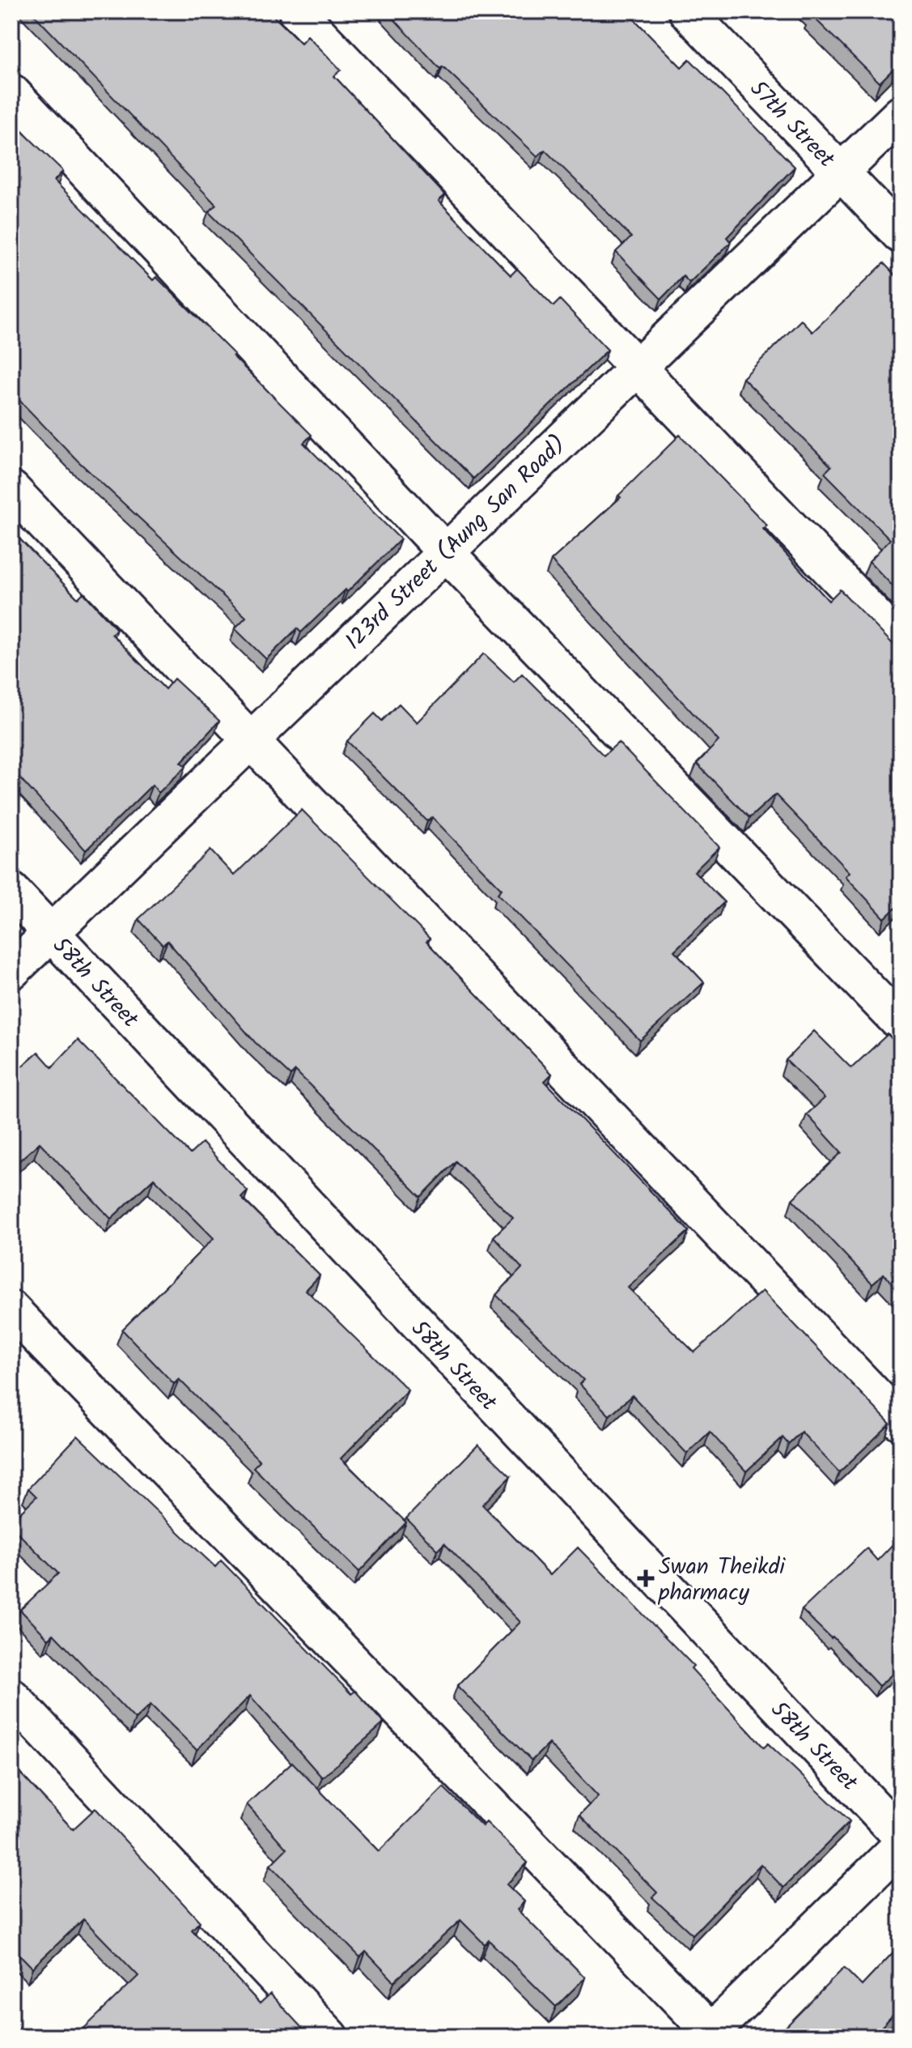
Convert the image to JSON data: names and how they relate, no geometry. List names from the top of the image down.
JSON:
{
  "streets": {
    "street": ["57th Street", "123rd Street (Aung San Road)", "58th Street"]
  },
  "crossings": [
    ["57th Street", "123rd Street (Aung San Road)"],
    ["123rd Street (Aung San Road)", "58th Street"]
  ],
  "places": {
    "health": ["Swan Theikdi pharmacy"]
  }
}
